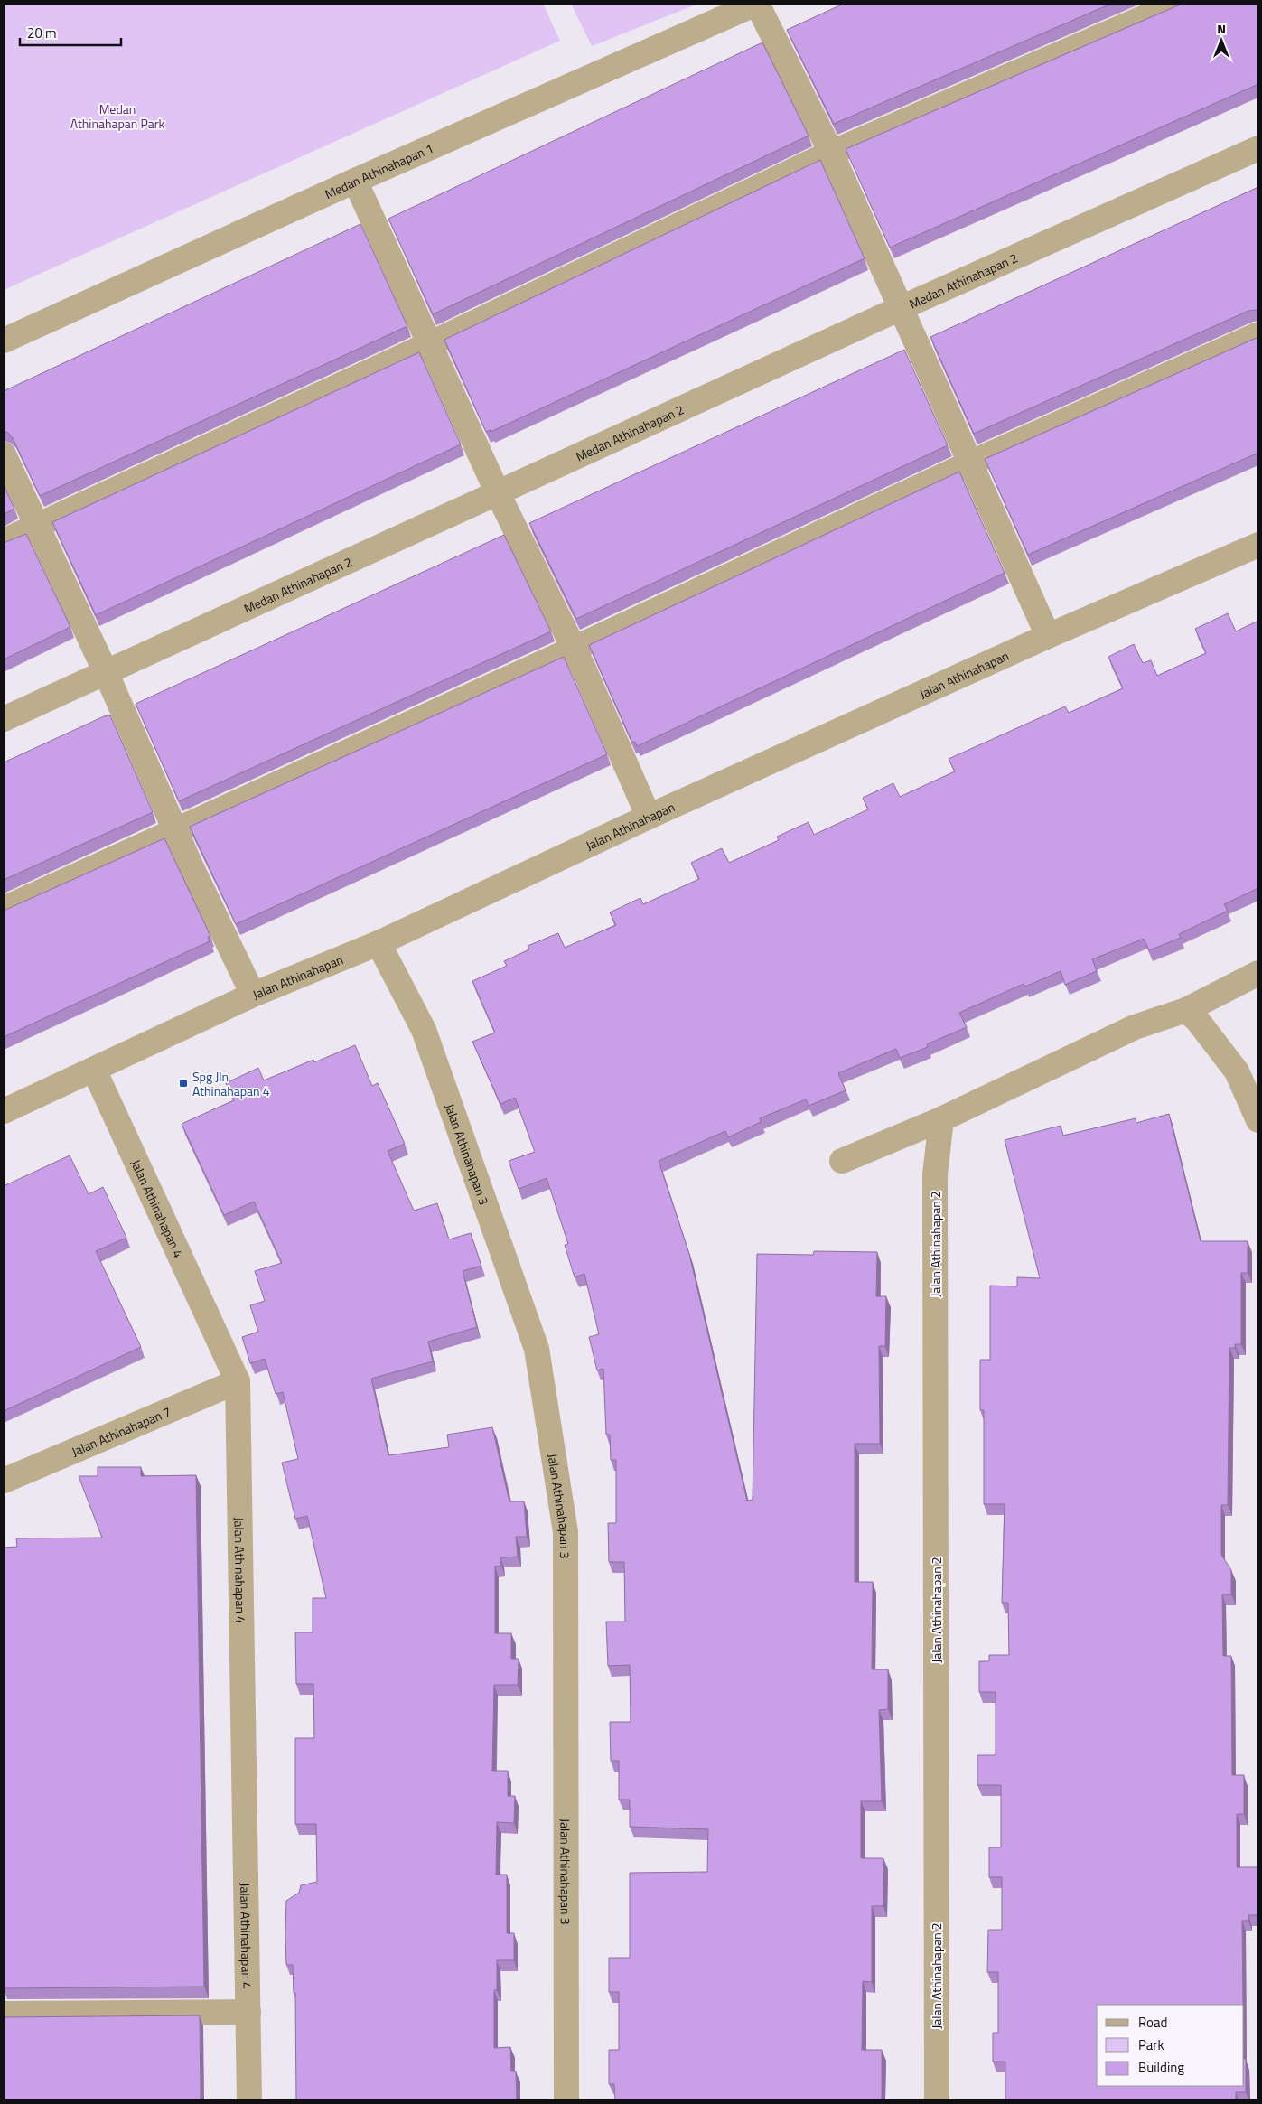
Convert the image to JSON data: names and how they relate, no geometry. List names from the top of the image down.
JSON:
{
  "streets": {
    "street": [
      "Medan Athinahapan 1",
      "Medan Athinahapan 2",
      "Jalan Athinahapan",
      "Jalan Athinahapan 3",
      "Jalan Athinahapan 4",
      "Jalan Athinahapan 2",
      "Jalan Athinahapan 7"
    ]
  },
  "crossings": [
    ["Jalan Athinahapan", "Jalan Athinahapan 3"],
    ["Jalan Athinahapan", "Jalan Athinahapan 4"],
    ["Jalan Athinahapan 4", "Jalan Athinahapan 7"]
  ],
  "parks": ["Medan Athinahapan Park"],
  "places": {
    "transit": ["Spg Jln Athinahapan 4"]
  },
  "legend": ["Road", "Park", "Building"],
  "scale_bar": "20 m",
  "north": "top"
}
